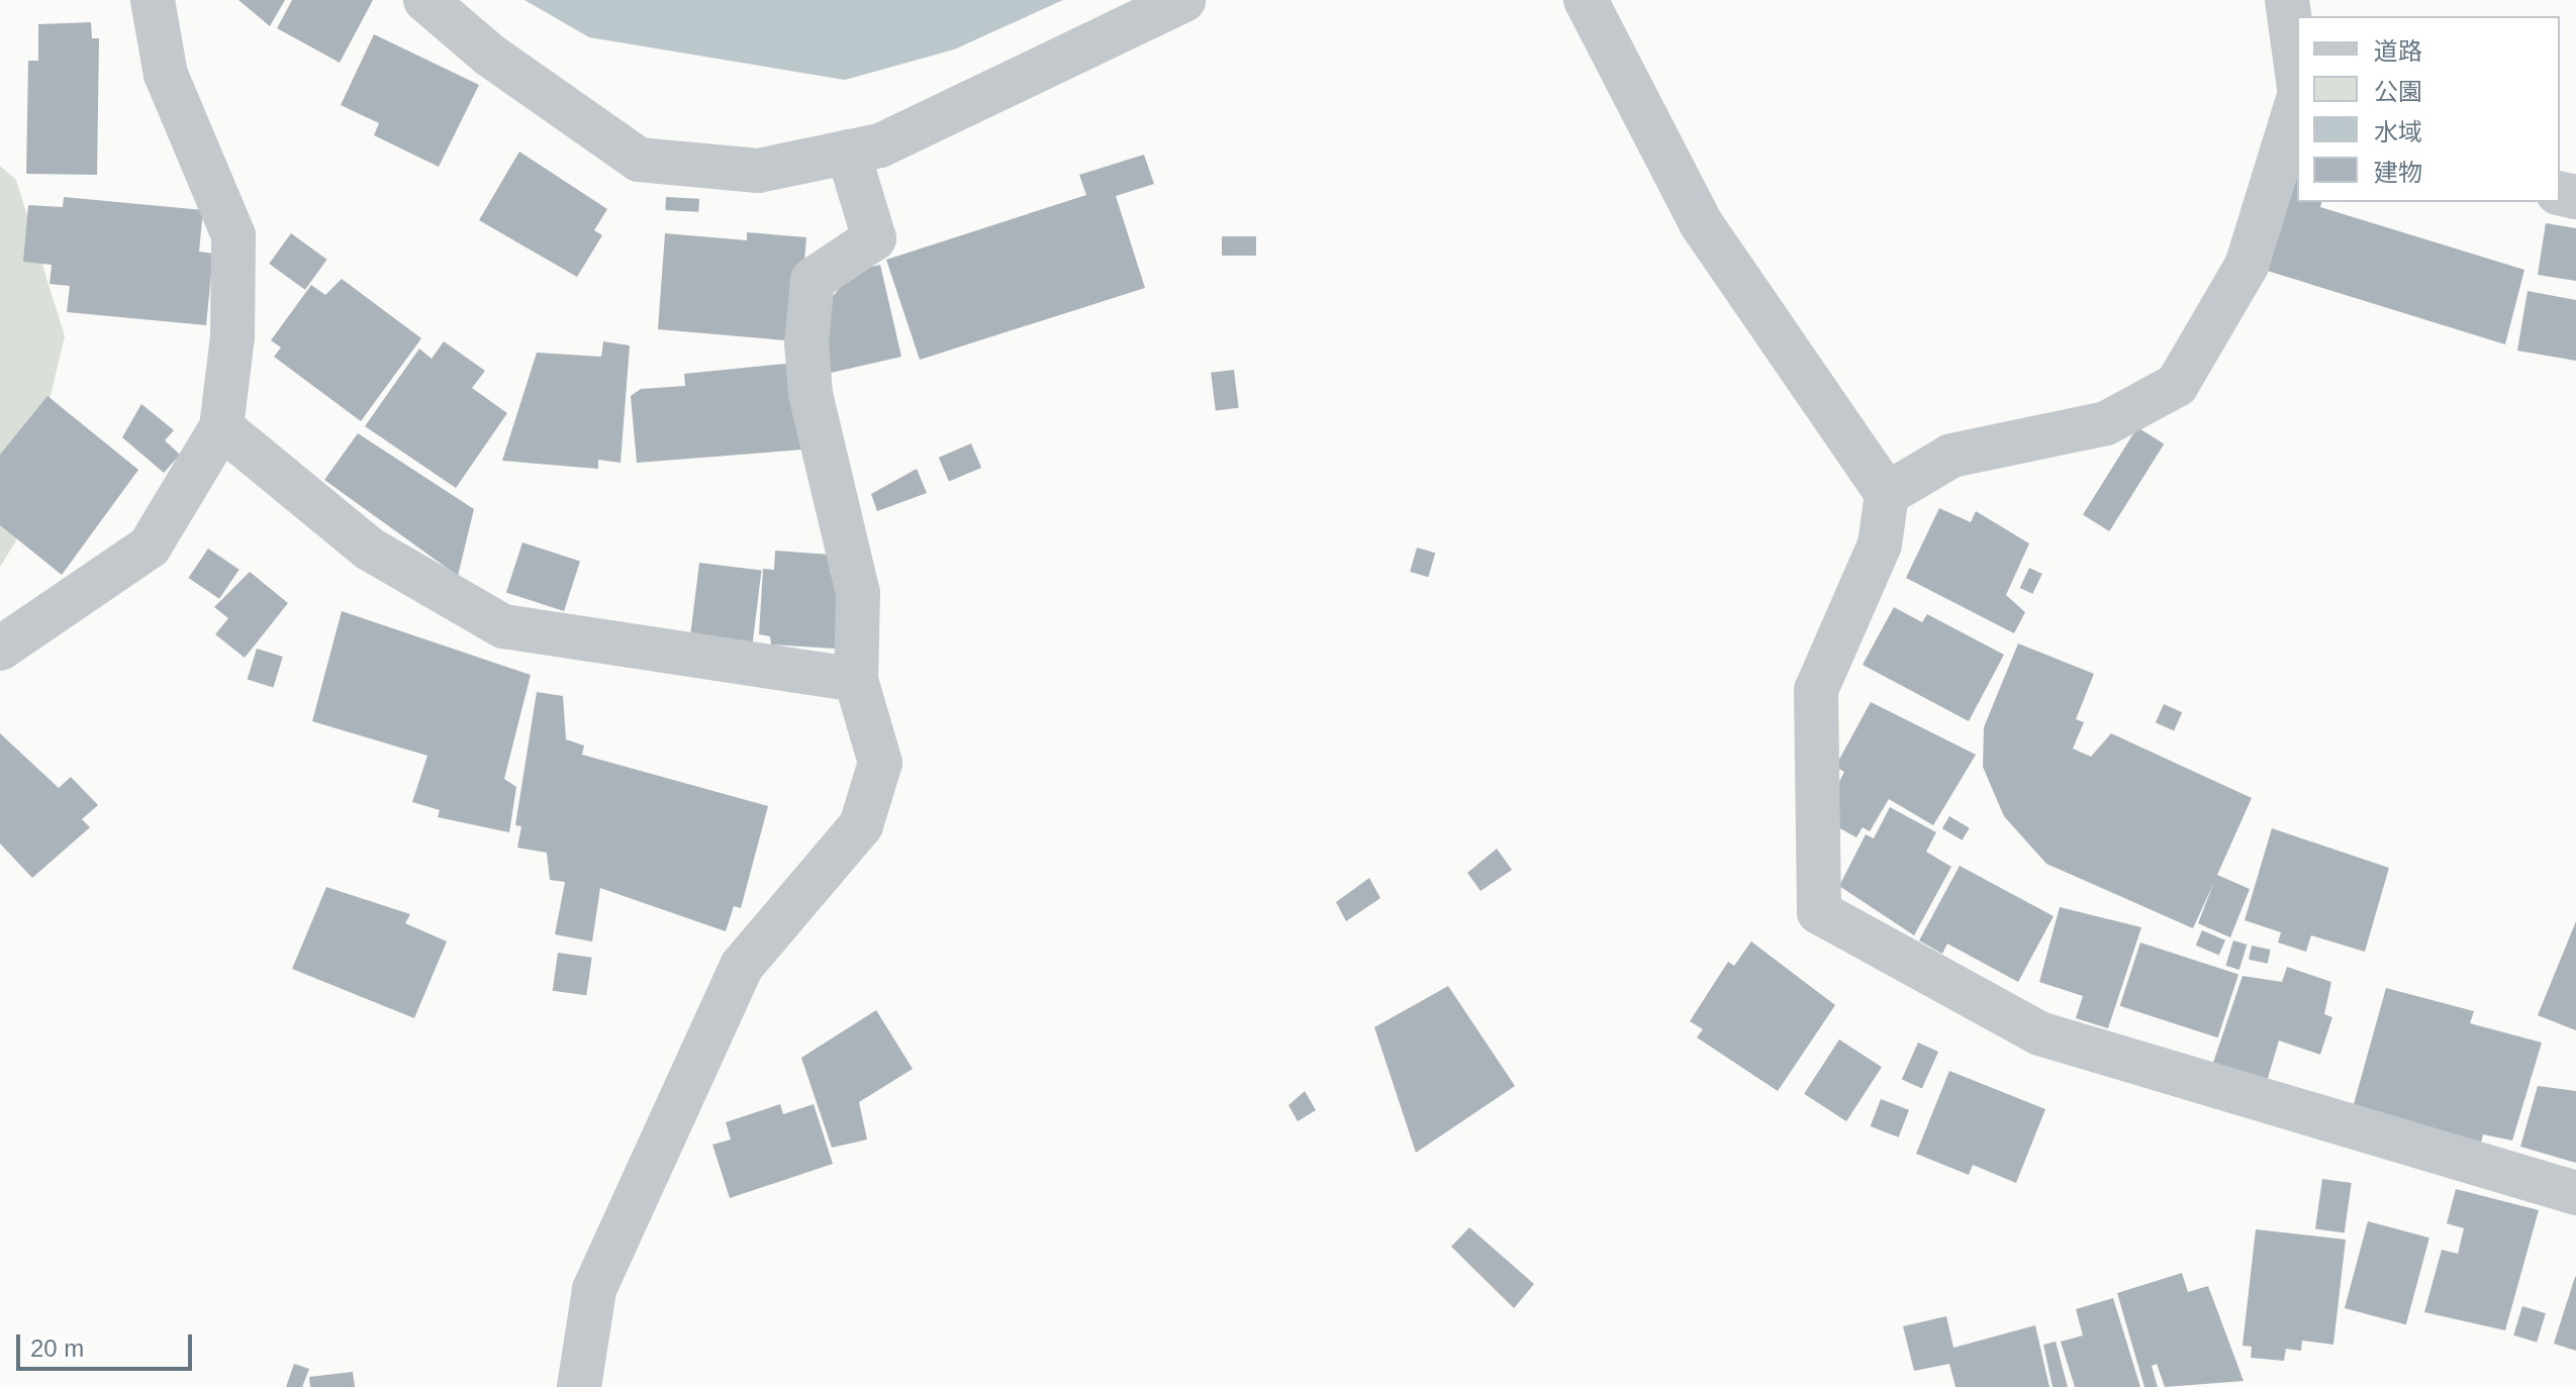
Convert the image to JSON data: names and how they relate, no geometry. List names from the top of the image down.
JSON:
{
  "legend": [
    "道路",
    "公園",
    "水域",
    "建物"
  ],
  "scale_bar": "20 m"
}
